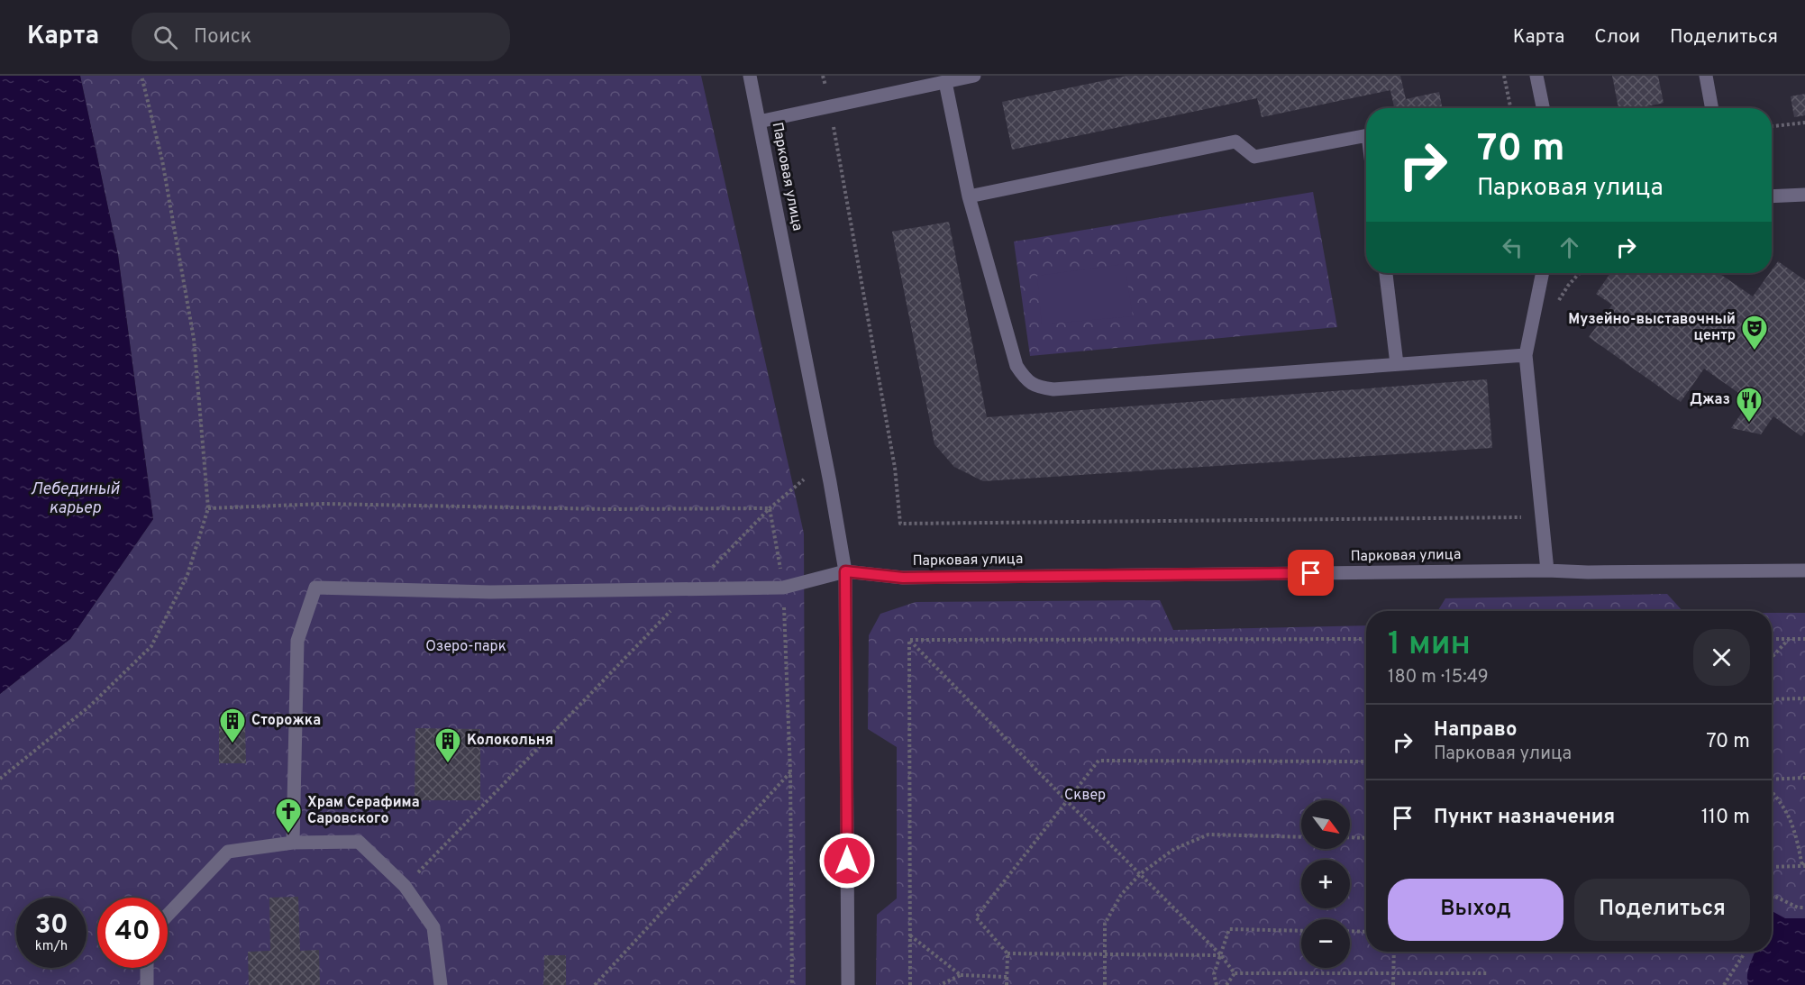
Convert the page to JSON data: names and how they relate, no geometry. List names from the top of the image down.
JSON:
{
  "streets": {
    "street": ["Парковая улица"]
  },
  "water": ["Лебединый карьер"],
  "parks": ["Озеро-парк", "Сквер"],
  "places": {
    "theatre": ["Музейно-выставочный центр"],
    "restaurant": ["Джаз"],
    "building": ["Сторожка", "Колокольня"],
    "church": ["Храм Серафима Саровского"]
  },
  "north": "bottom right",
  "page": {
    "header": "Карта",
    "search": "Поиск",
    "nav": ["Карта", "Слои", "Поделиться"],
    "turn": ["70 m", "Парковая улица"],
    "heading": ["1 мин", "180 m · 15:49"],
    "list": [
      {
        "name": "Направо",
        "note": "Парковая улица",
        "value": "70 m"
      },
      {
        "name": "Пункт назначения",
        "value": "110 m"
      }
    ],
    "map_buttons": ["+", "−"],
    "buttons": ["Выход", "Поделиться"],
    "speed": "30 km/h",
    "limit": "40"
  }
}
